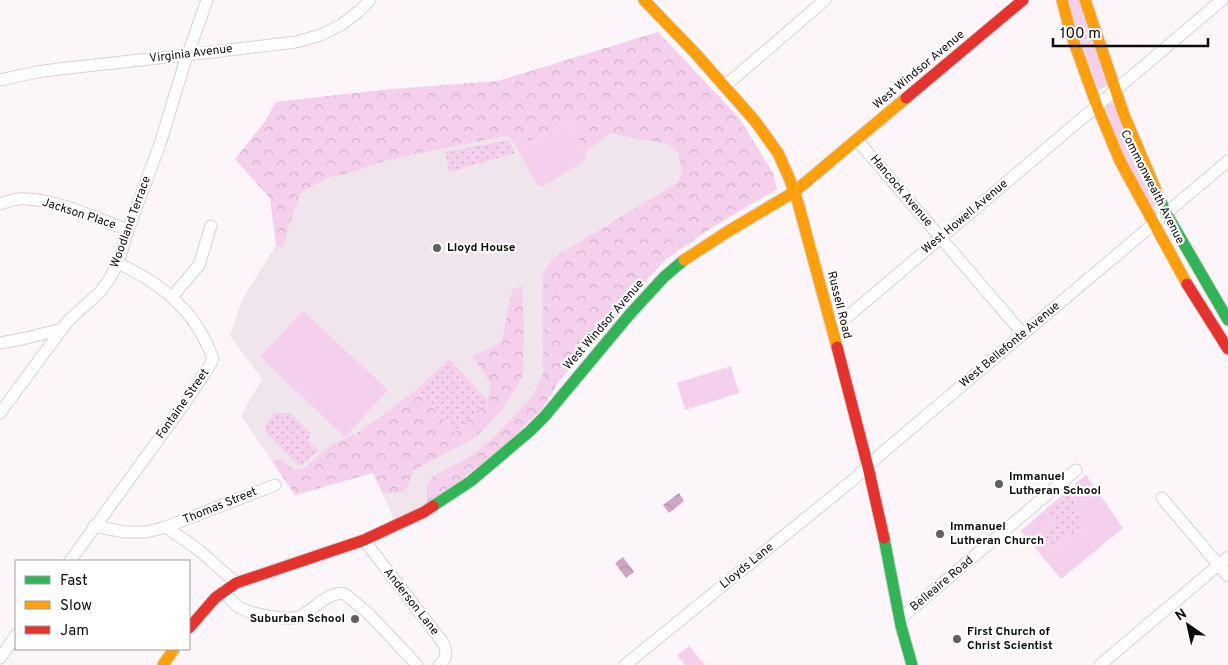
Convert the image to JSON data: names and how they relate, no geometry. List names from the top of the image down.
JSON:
{
  "streets": {
    "street": [
      "Virginia Avenue",
      "West Windsor Avenue",
      "Commonwealth Avenue",
      "Hancock Avenue",
      "Jackson Place",
      "West Howell Avenue",
      "Woodland Terrace",
      "Russell Road",
      "West Bellefonte Avenue",
      "Fontaine Street",
      "Thomas Street",
      "Lloyds Lane",
      "Belleaire Road",
      "Anderson Lane"
    ]
  },
  "crossings": [
    ["Virginia Avenue", "Woodland Terrace"],
    ["West Windsor Avenue", "Hancock Avenue"],
    ["West Windsor Avenue", "Russell Road"],
    ["West Windsor Avenue", "Anderson Lane"],
    ["Commonwealth Avenue", "West Howell Avenue"],
    ["Commonwealth Avenue", "West Bellefonte Avenue"],
    ["Hancock Avenue", "West Howell Avenue"],
    ["Hancock Avenue", "West Bellefonte Avenue"],
    ["Jackson Place", "Woodland Terrace"],
    ["West Howell Avenue", "Russell Road"],
    ["Woodland Terrace", "Fontaine Street"],
    ["Russell Road", "West Bellefonte Avenue"],
    ["Russell Road", "Lloyds Lane"],
    ["Russell Road", "Belleaire Road"],
    ["West Bellefonte Avenue", "Lloyds Lane"],
    ["Fontaine Street", "Thomas Street"]
  ],
  "places": [
    "Lloyd House",
    "Immanuel Lutheran School",
    "Immanuel Lutheran Church",
    "Suburban School",
    "First Church of Christ Scientist"
  ],
  "legend": ["Fast", "Slow", "Jam"],
  "scale_bar": "100 m",
  "north": "top left"
}
